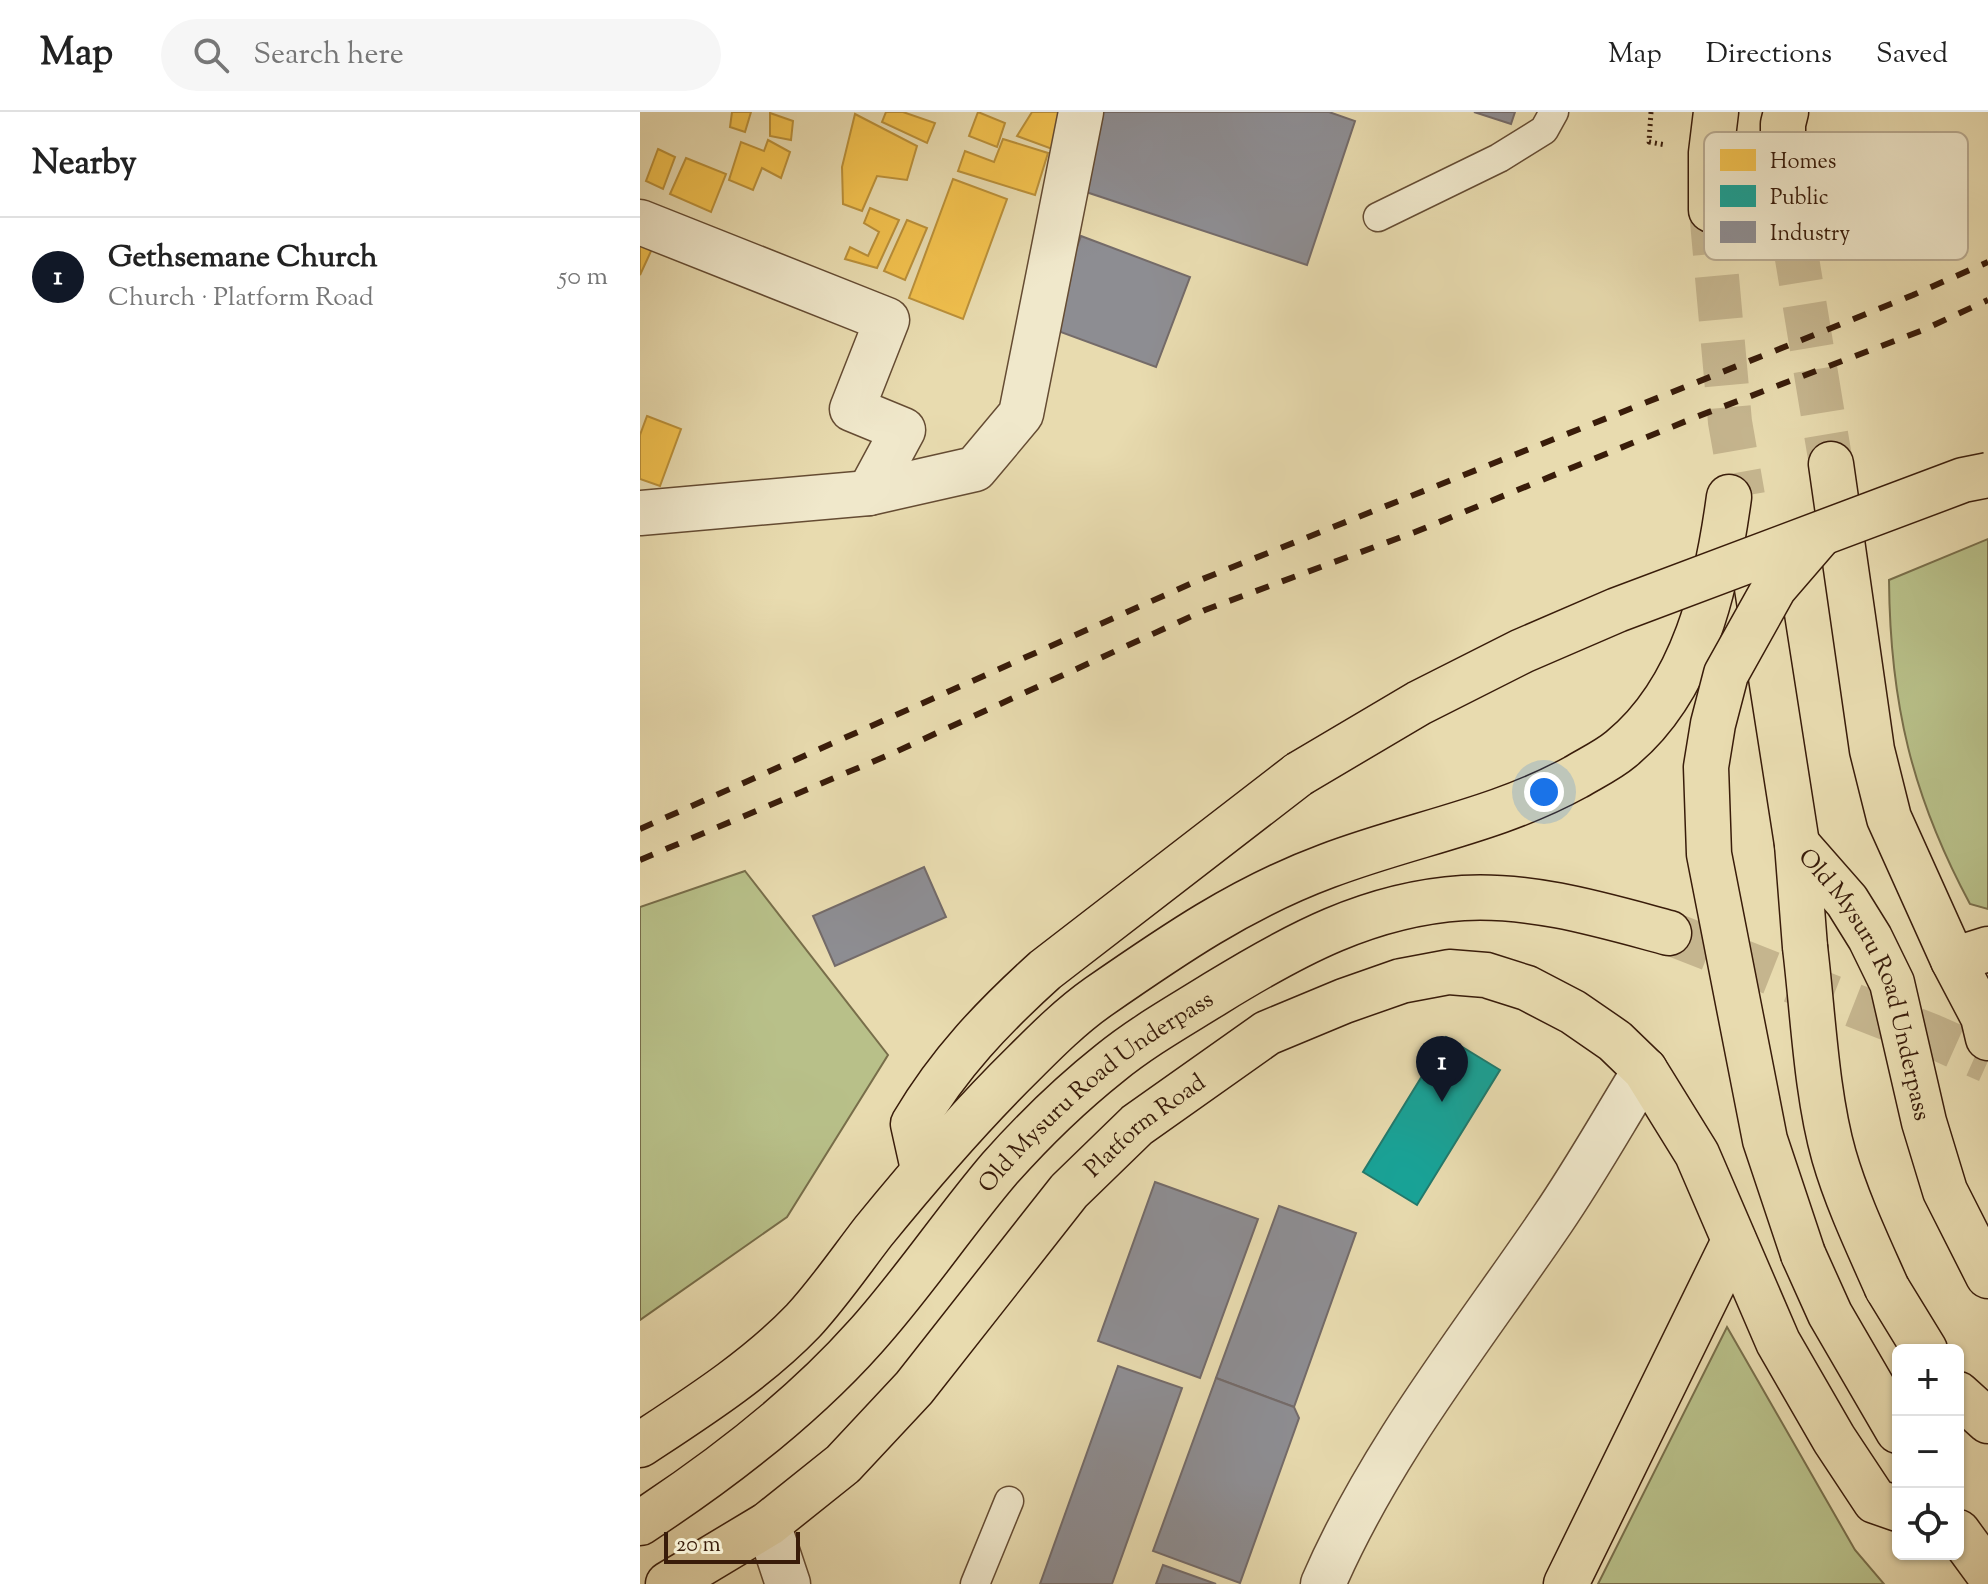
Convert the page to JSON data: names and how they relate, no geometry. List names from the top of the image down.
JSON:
{
  "streets": {
    "main road": ["Old Mysuru Road Underpass", "Platform Road"]
  },
  "legend": ["Homes", "Public", "Industry"],
  "scale_bar": "20 m",
  "page": {
    "header": "Map",
    "search": "Search here",
    "nav": ["Map", "Directions", "Saved"],
    "heading": "Nearby",
    "list": [
      {
        "mark": "1",
        "name": "Gethsemane Church",
        "note": "Church · Platform Road",
        "value": "50 m"
      }
    ],
    "pins": "1",
    "map_buttons": ["+", "−"],
    "scale": "20 m"
  }
}
